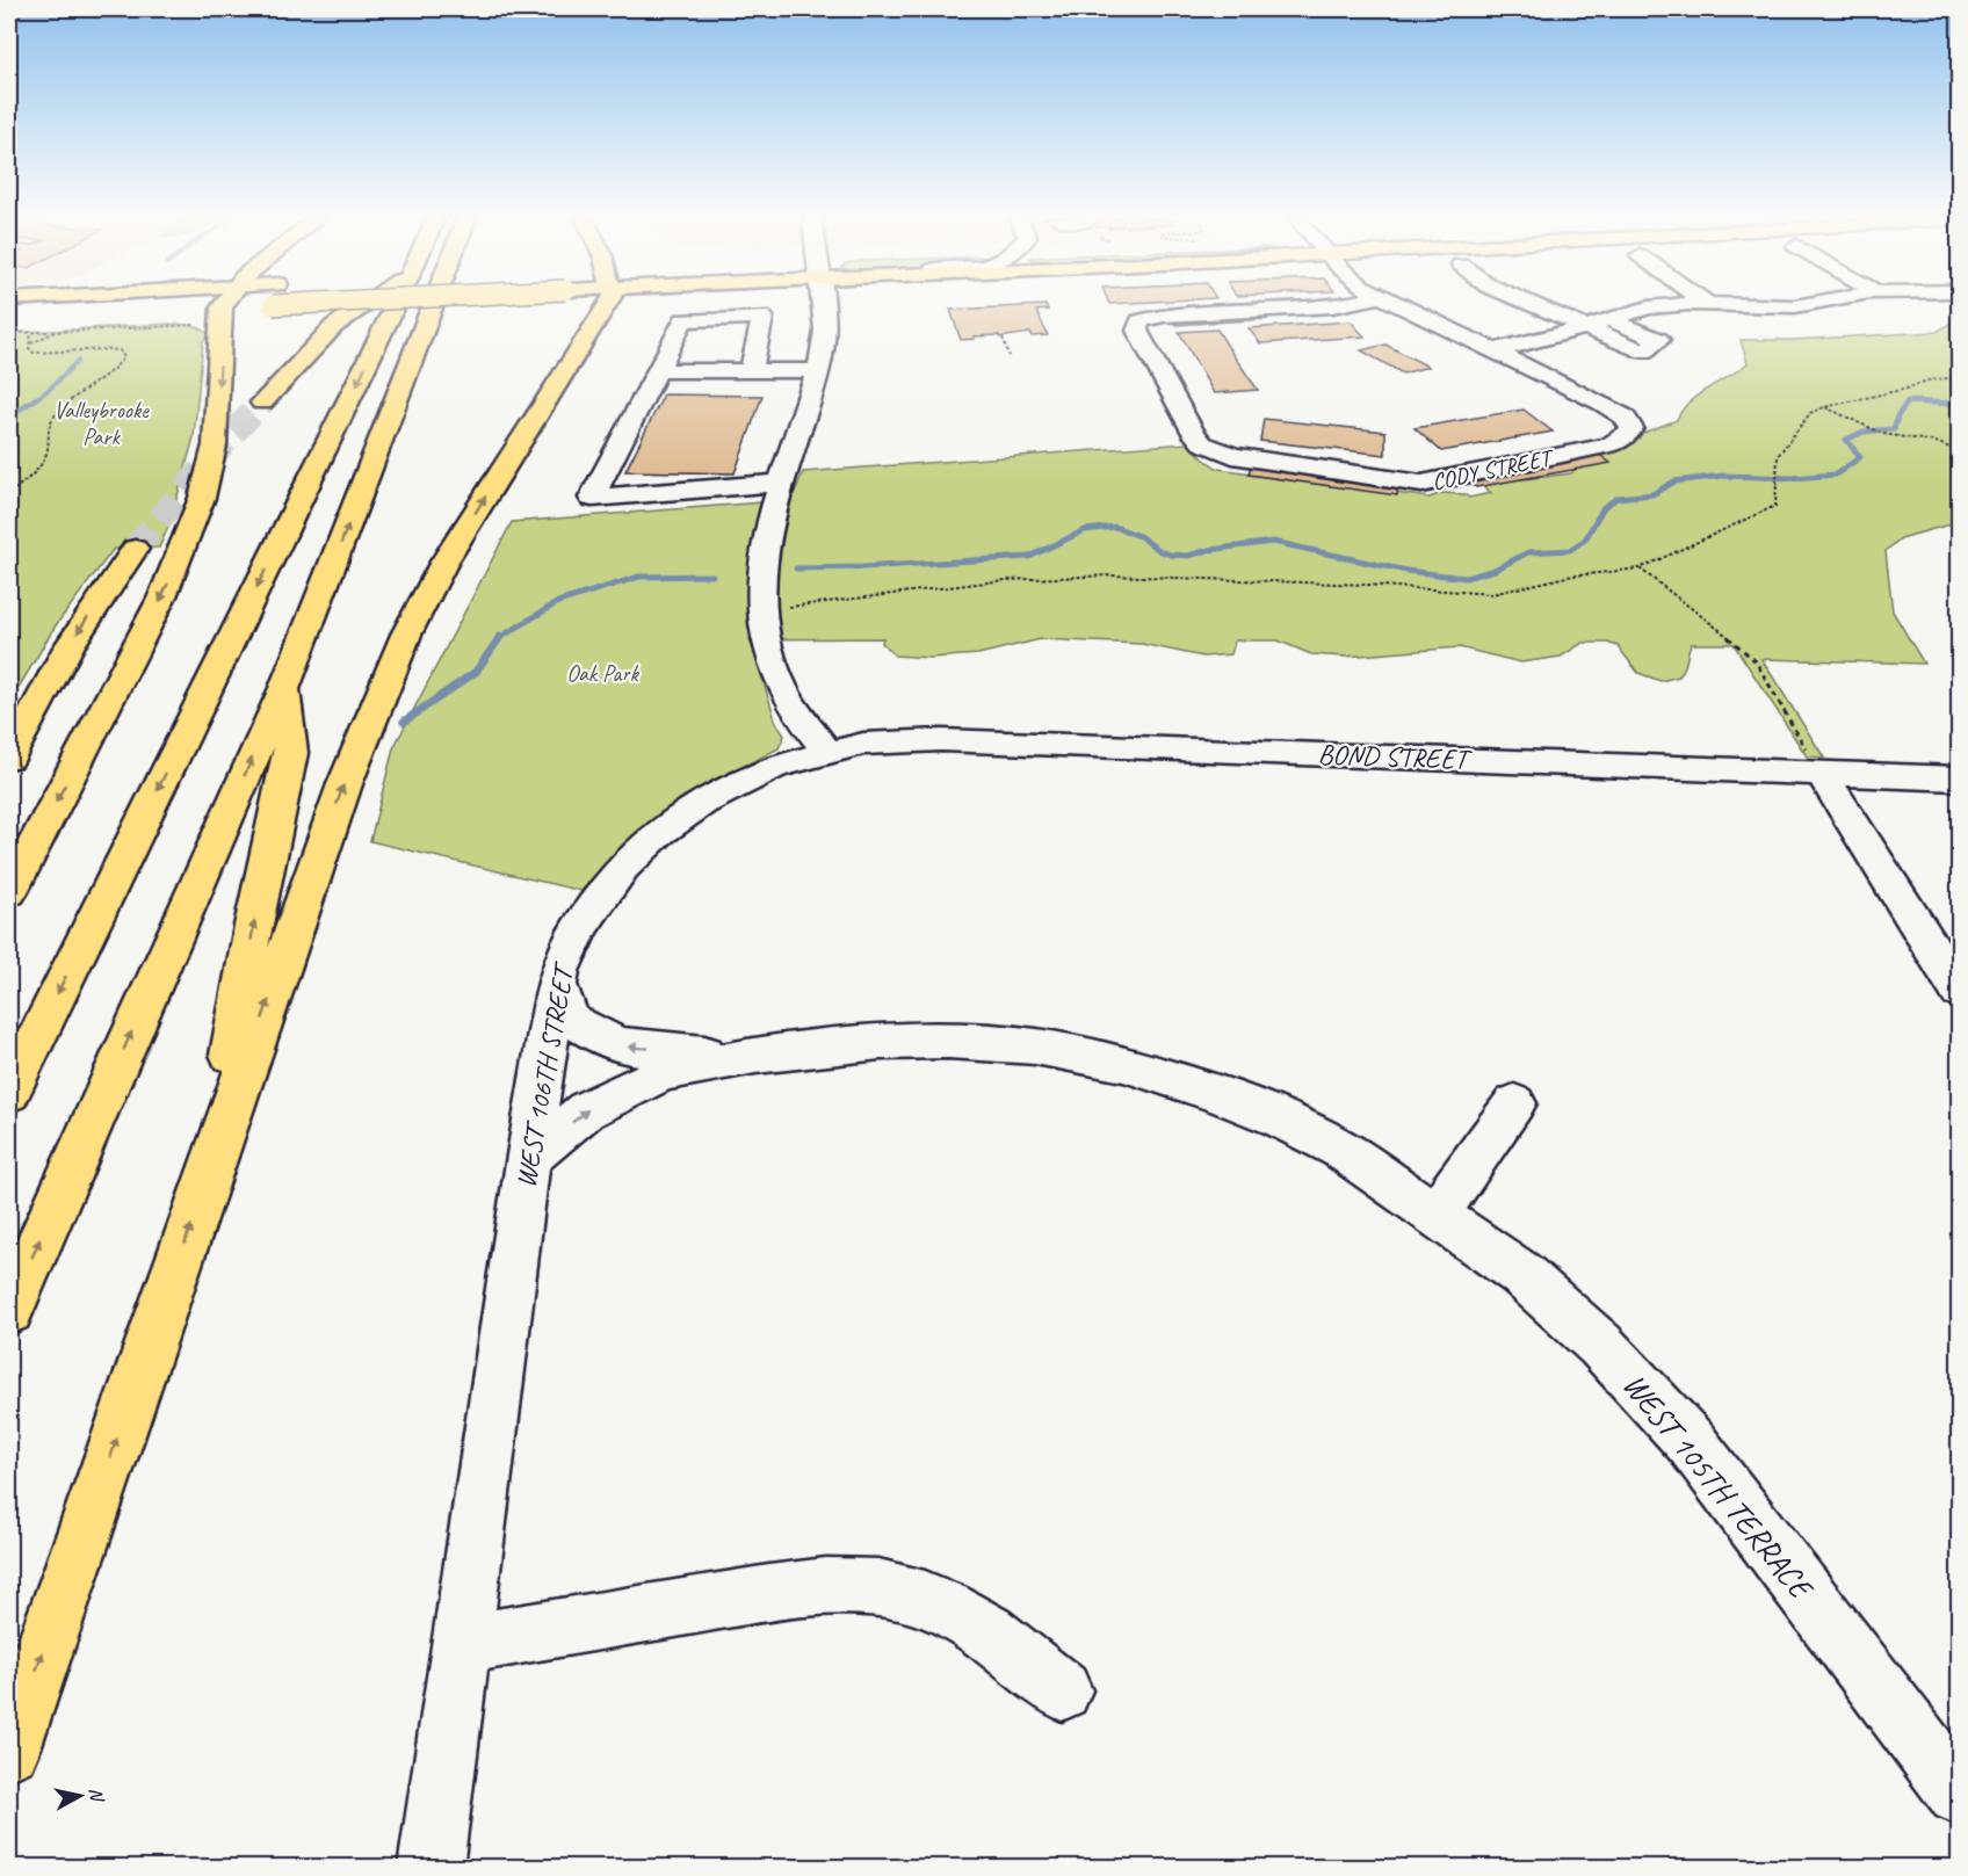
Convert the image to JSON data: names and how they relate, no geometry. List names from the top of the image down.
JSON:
{
  "streets": {
    "street": [
      "CODY STREET",
      "BOND STREET",
      "WEST 106TH STREET",
      "WEST 105TH TERRACE"
    ]
  },
  "crossings": [
    ["BOND STREET", "WEST 106TH STREET"],
    ["WEST 106TH STREET", "WEST 105TH TERRACE"]
  ],
  "parks": ["Valleybrooke Park", "Oak Park"],
  "north": "right"
}
